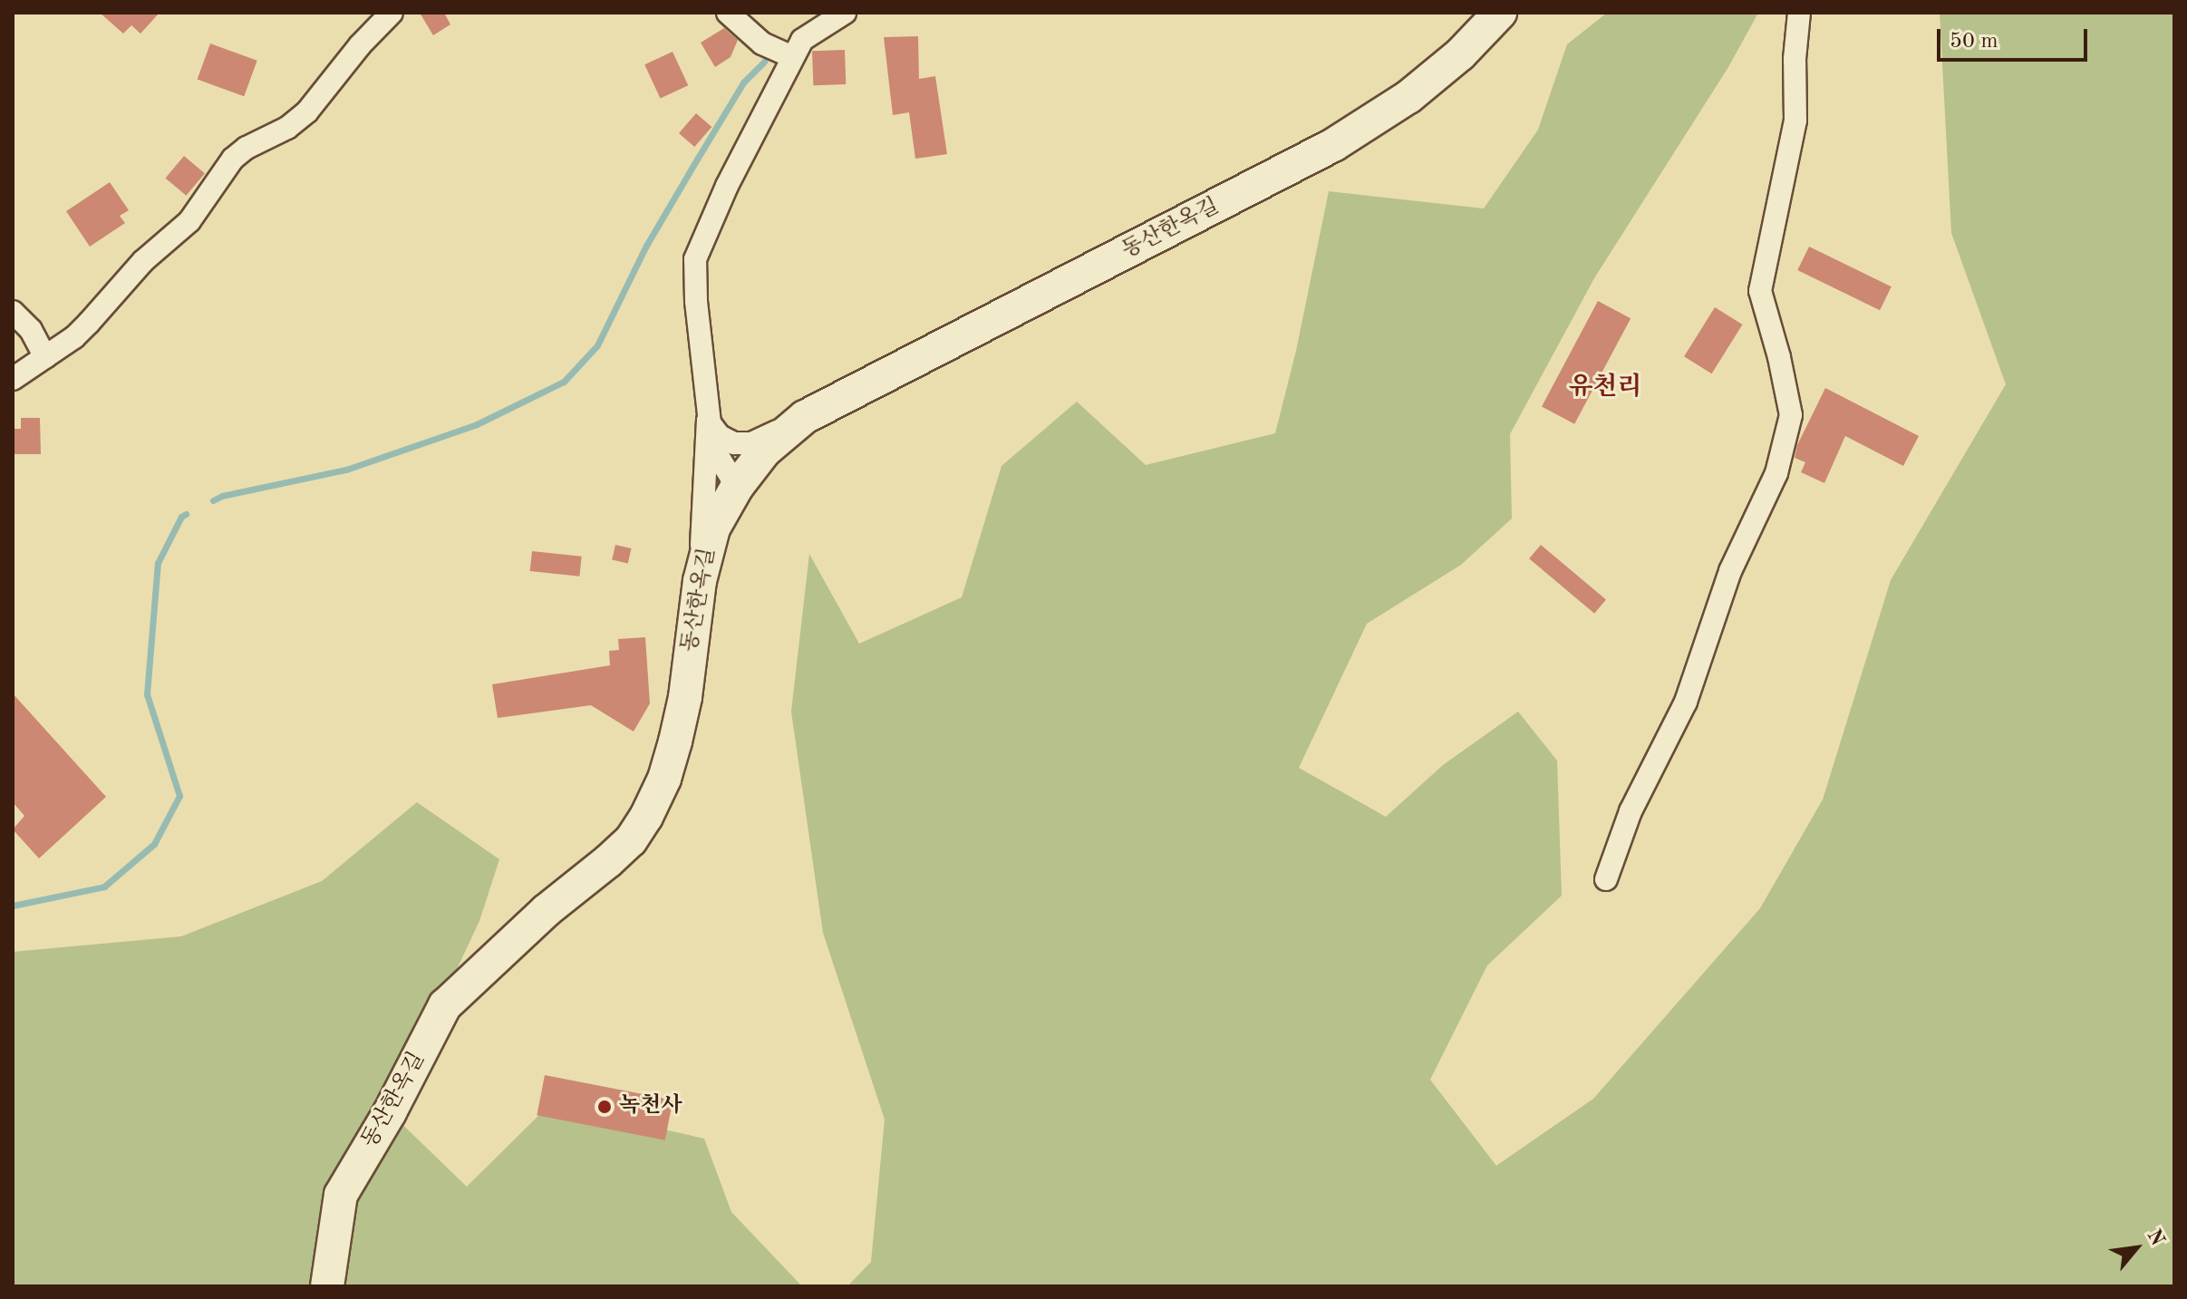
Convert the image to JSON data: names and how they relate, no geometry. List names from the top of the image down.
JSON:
{
  "streets": {
    "street": ["동산한옥길"]
  },
  "districts": ["유천리"],
  "places": ["녹천사"],
  "scale_bar": "50 m",
  "north": "top right"
}
